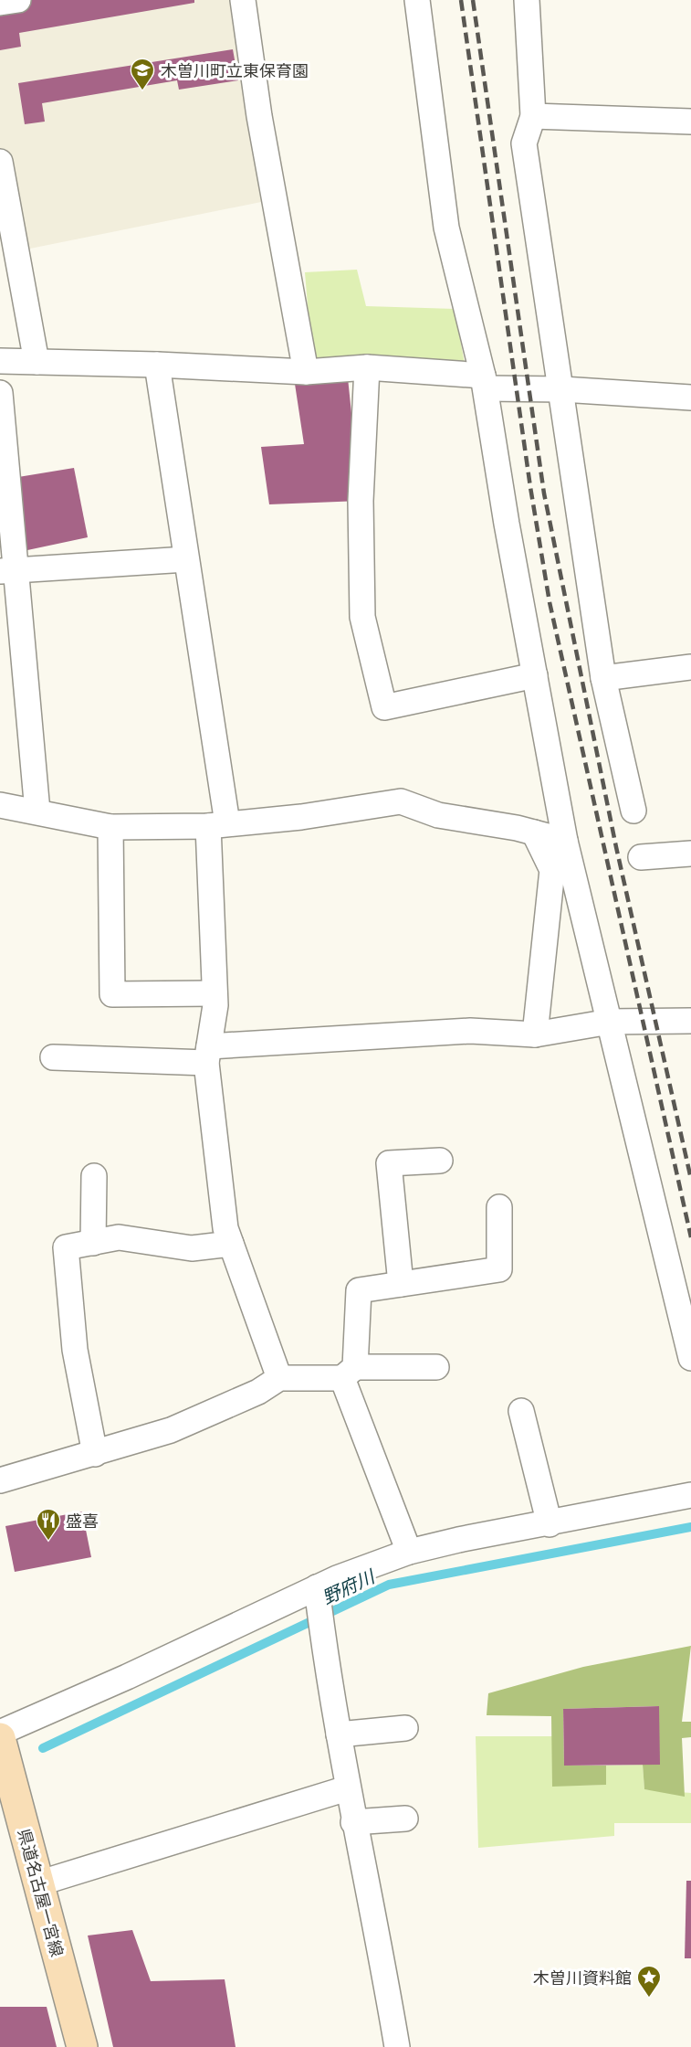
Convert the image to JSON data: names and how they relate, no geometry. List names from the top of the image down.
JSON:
{
  "streets": {
    "main road": ["県道名古屋一宮線"]
  },
  "water": ["野府川"],
  "places": {
    "school or university": ["木曽川町立東保育園"],
    "restaurant": ["盛喜"],
    "place": ["木曽川資料館"]
  }
}
